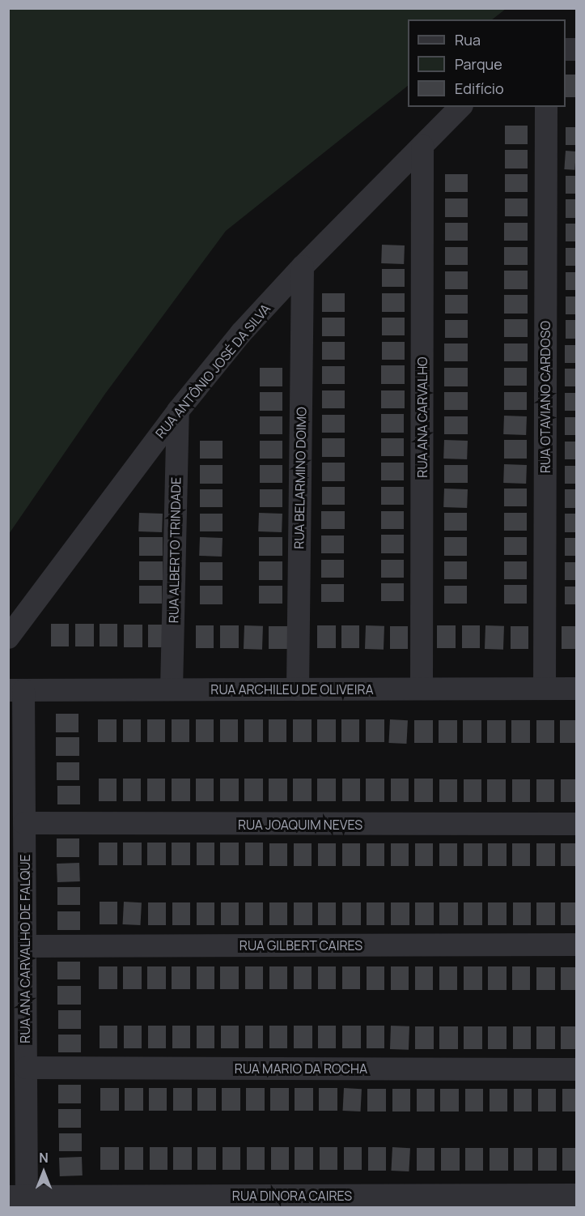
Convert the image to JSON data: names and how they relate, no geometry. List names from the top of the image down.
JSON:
{
  "streets": {
    "street": [
      "RUA ANTÔNIO JOSÉ DA SILVA",
      "RUA OTAVIANO CARDOSO",
      "RUA ANA CARVALHO",
      "RUA BELARMINO DOIMO",
      "RUA ALBERTO TRINDADE",
      "RUA ARCHILEU DE OLIVEIRA",
      "RUA JOAQUIM NEVES",
      "RUA GILBERT CAIRES",
      "RUA ANA CARVALHO DE FALQUE",
      "RUA MARIO DA ROCHA",
      "RUA DINORA CAIRES"
    ]
  },
  "crossings": [
    ["RUA ANTÔNIO JOSÉ DA SILVA", "RUA ANA CARVALHO"],
    ["RUA ANTÔNIO JOSÉ DA SILVA", "RUA BELARMINO DOIMO"],
    ["RUA ANTÔNIO JOSÉ DA SILVA", "RUA ALBERTO TRINDADE"],
    ["RUA OTAVIANO CARDOSO", "RUA ARCHILEU DE OLIVEIRA"],
    ["RUA ANA CARVALHO", "RUA ARCHILEU DE OLIVEIRA"],
    ["RUA BELARMINO DOIMO", "RUA ARCHILEU DE OLIVEIRA"],
    ["RUA ALBERTO TRINDADE", "RUA ARCHILEU DE OLIVEIRA"],
    ["RUA ARCHILEU DE OLIVEIRA", "RUA ANA CARVALHO DE FALQUE"],
    ["RUA JOAQUIM NEVES", "RUA ANA CARVALHO DE FALQUE"],
    ["RUA GILBERT CAIRES", "RUA ANA CARVALHO DE FALQUE"],
    ["RUA ANA CARVALHO DE FALQUE", "RUA MARIO DA ROCHA"],
    ["RUA ANA CARVALHO DE FALQUE", "RUA DINORA CAIRES"]
  ],
  "legend": ["Rua", "Parque", "Edifício"],
  "north": "top"
}
